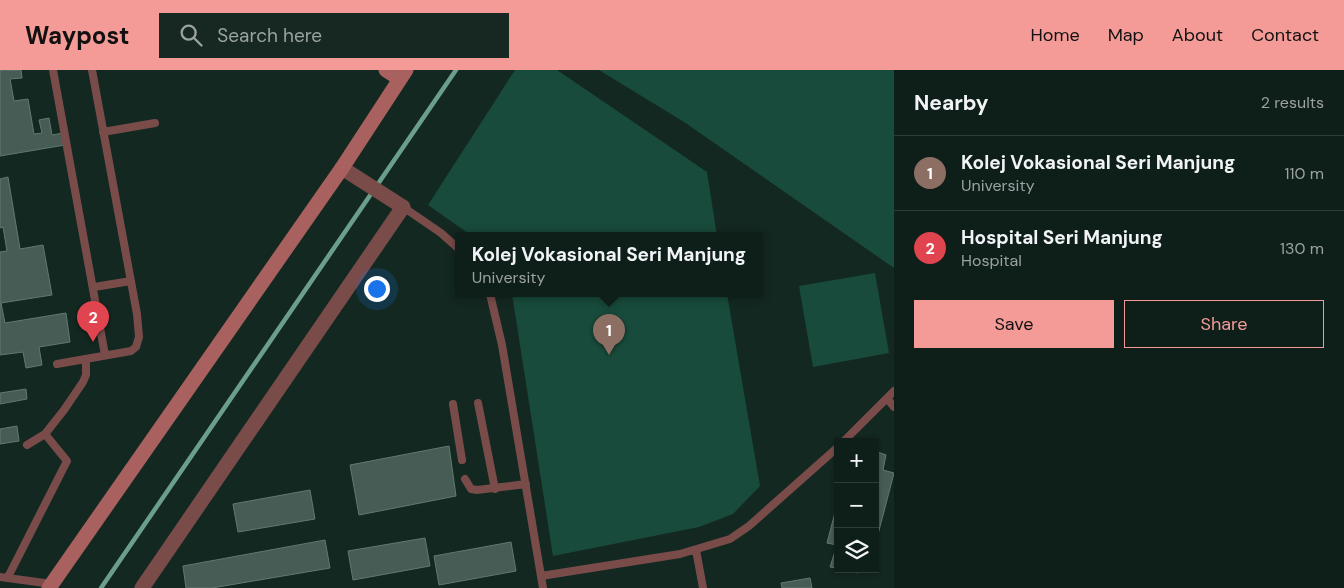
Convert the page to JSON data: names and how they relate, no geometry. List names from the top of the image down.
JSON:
{
  "page": {
    "header": "Waypost",
    "search": "Search here",
    "nav": [
      "Home",
      "Map",
      "About",
      "Contact"
    ],
    "heading": ["Nearby", "2 results"],
    "list": [
      {
        "mark": "1",
        "name": "Kolej Vokasional Seri Manjung",
        "note": "University",
        "value": "110 m"
      },
      {
        "mark": "2",
        "name": "Hospital Seri Manjung",
        "note": "Hospital",
        "value": "130 m"
      }
    ],
    "popup": ["Kolej Vokasional Seri Manjung", "University"],
    "buttons": ["Save", "Share"],
    "pins": ["2", "1"],
    "map_buttons": ["+", "−"]
  }
}
